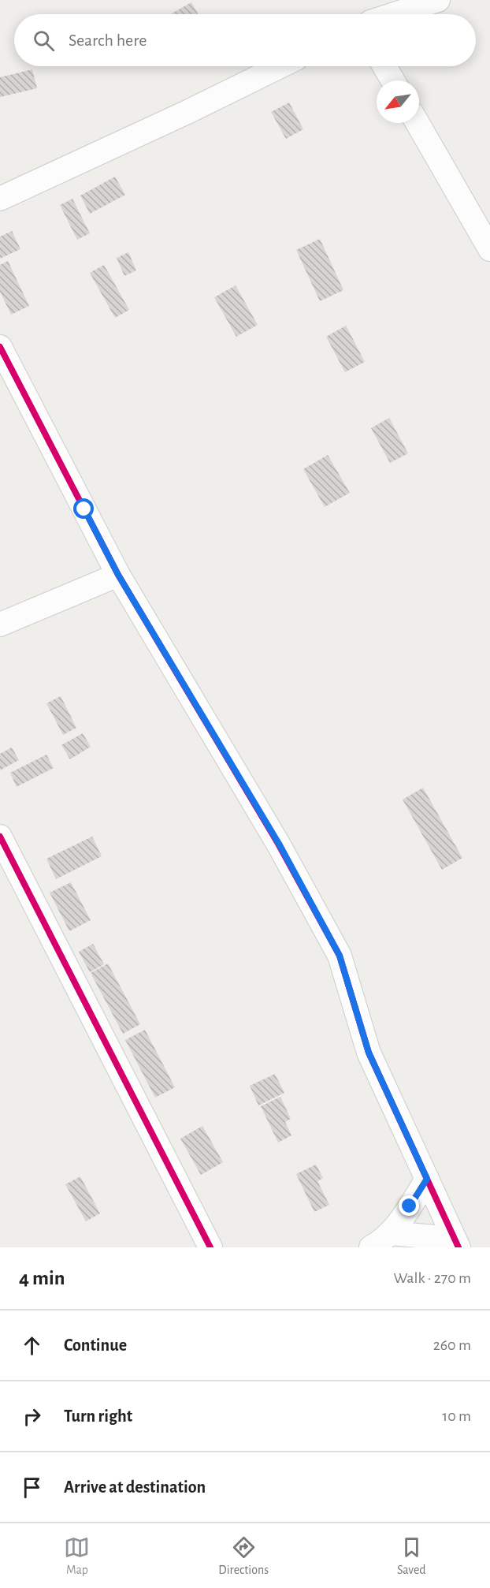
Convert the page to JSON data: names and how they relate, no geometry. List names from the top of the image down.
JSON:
{
  "north": "bottom left",
  "page": {
    "search": "Search here",
    "heading": ["4 min", "Walk · 270 m"],
    "list": [
      ["Continue", "260 m"],
      ["Turn right", "10 m"],
      "Arrive at destination"
    ],
    "nav": ["Map", "Directions", "Saved"]
  }
}
